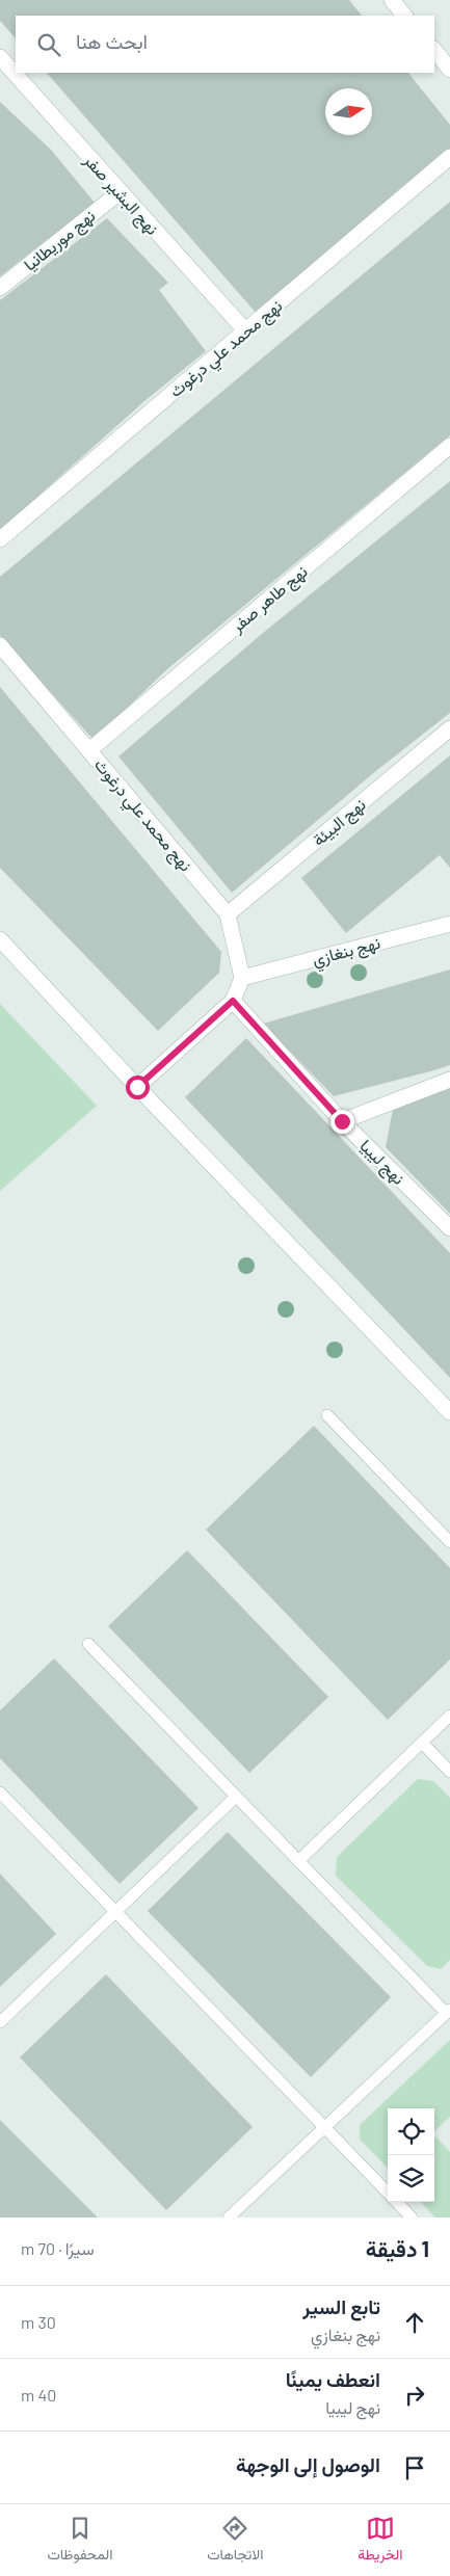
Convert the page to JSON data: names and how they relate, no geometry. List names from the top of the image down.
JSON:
{
  "streets": {
    "street": [
      "نهج البشير صفر",
      "نهج موريطانيا",
      "نهج محمد علي درغوث",
      "نهج طاهر صفر",
      "نهج البيئة",
      "نهج بنغازي",
      "نهج ليبيا"
    ]
  },
  "crossings": [
    ["نهج البشير صفر", "نهج موريطانيا"],
    ["نهج البشير صفر", "نهج محمد علي درغوث"],
    ["نهج محمد علي درغوث", "نهج طاهر صفر"],
    ["نهج محمد علي درغوث", "نهج البيئة"],
    ["نهج محمد علي درغوث", "نهج بنغازي"]
  ],
  "north": "right",
  "page": {
    "search": "ابحث هنا",
    "heading": ["1 دقيقة", "سيرًا · 70 m"],
    "list": [
      ["تابع السير", "نهج بنغازي", "30 m"],
      ["انعطف يمينًا", "نهج ليبيا", "40 m"],
      "الوصول إلى الوجهة"
    ],
    "nav": ["الخريطة", "الاتجاهات", "المحفوظات"]
  }
}
